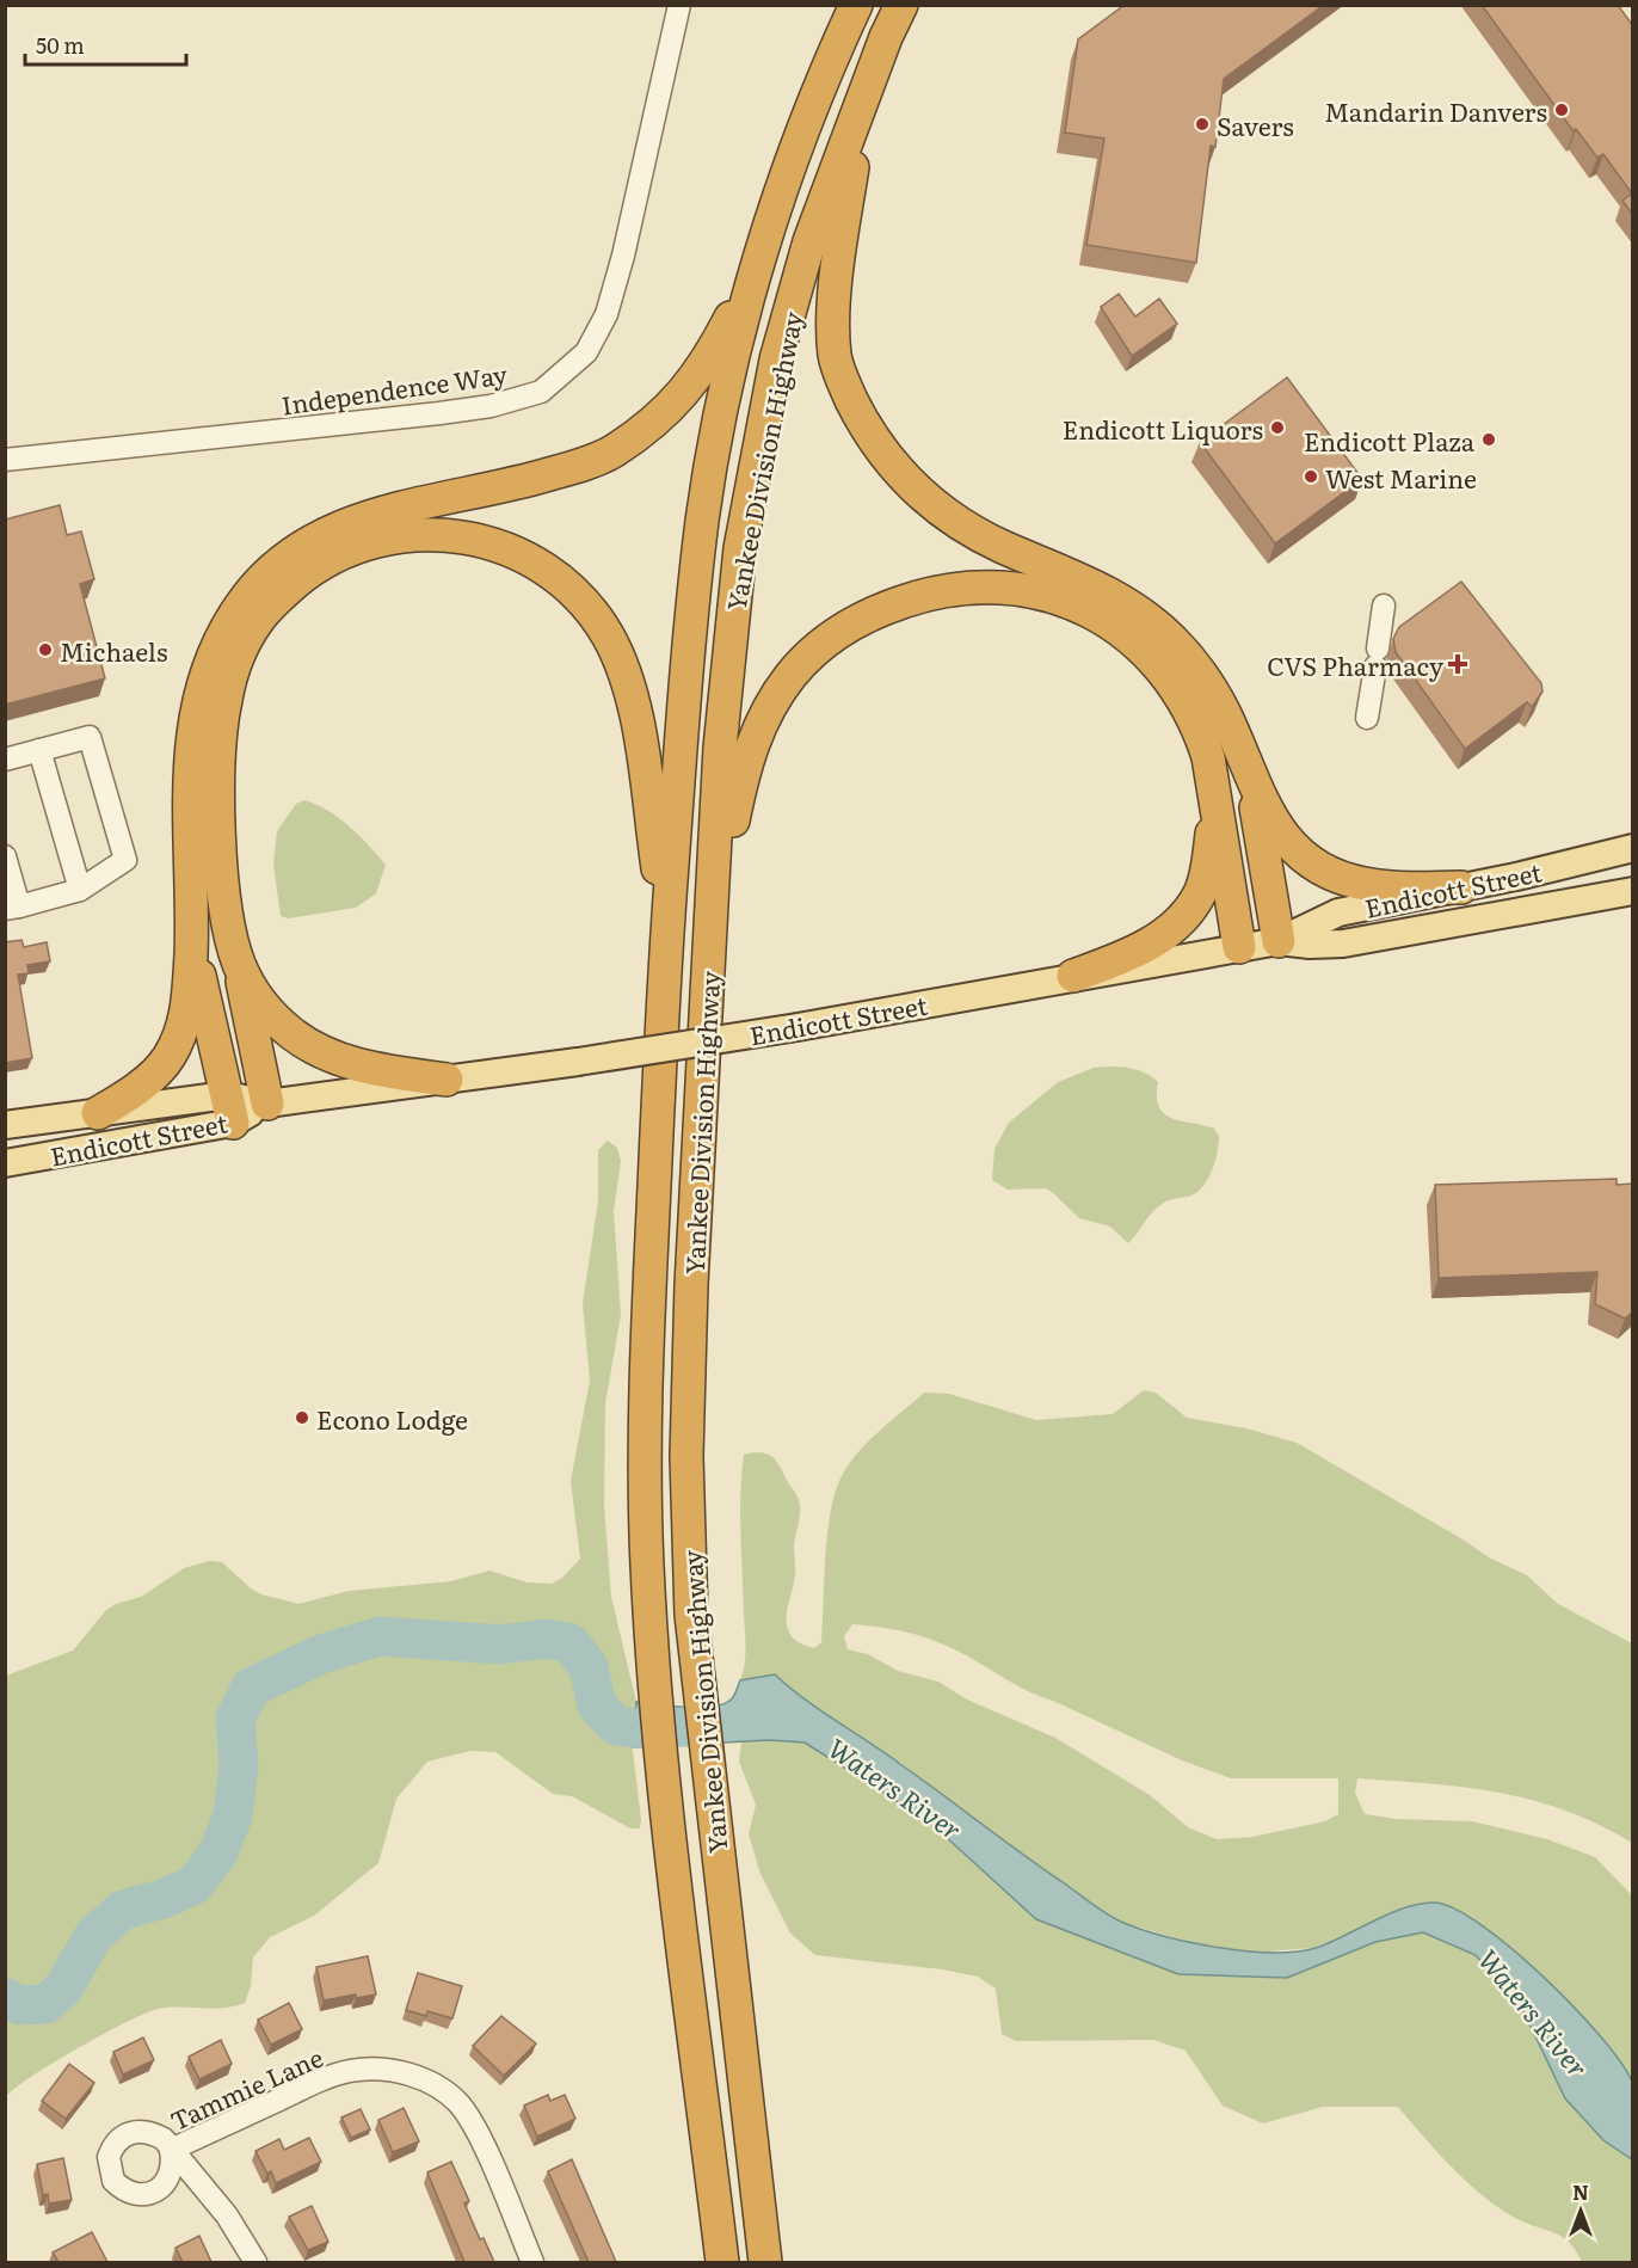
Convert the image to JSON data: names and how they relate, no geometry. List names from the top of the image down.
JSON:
{
  "streets": {
    "highway": ["Yankee Division Highway"],
    "main road": ["Endicott Street"],
    "street": ["Independence Way", "Tammie Lane"]
  },
  "water": ["Waters River"],
  "places": {
    "other": [
      "Mandarin Danvers",
      "Savers",
      "Endicott Liquors",
      "Endicott Plaza",
      "West Marine",
      "Michaels",
      "Econo Lodge"
    ],
    "health": ["CVS Pharmacy"]
  },
  "scale_bar": "50 m",
  "north": "top"
}
